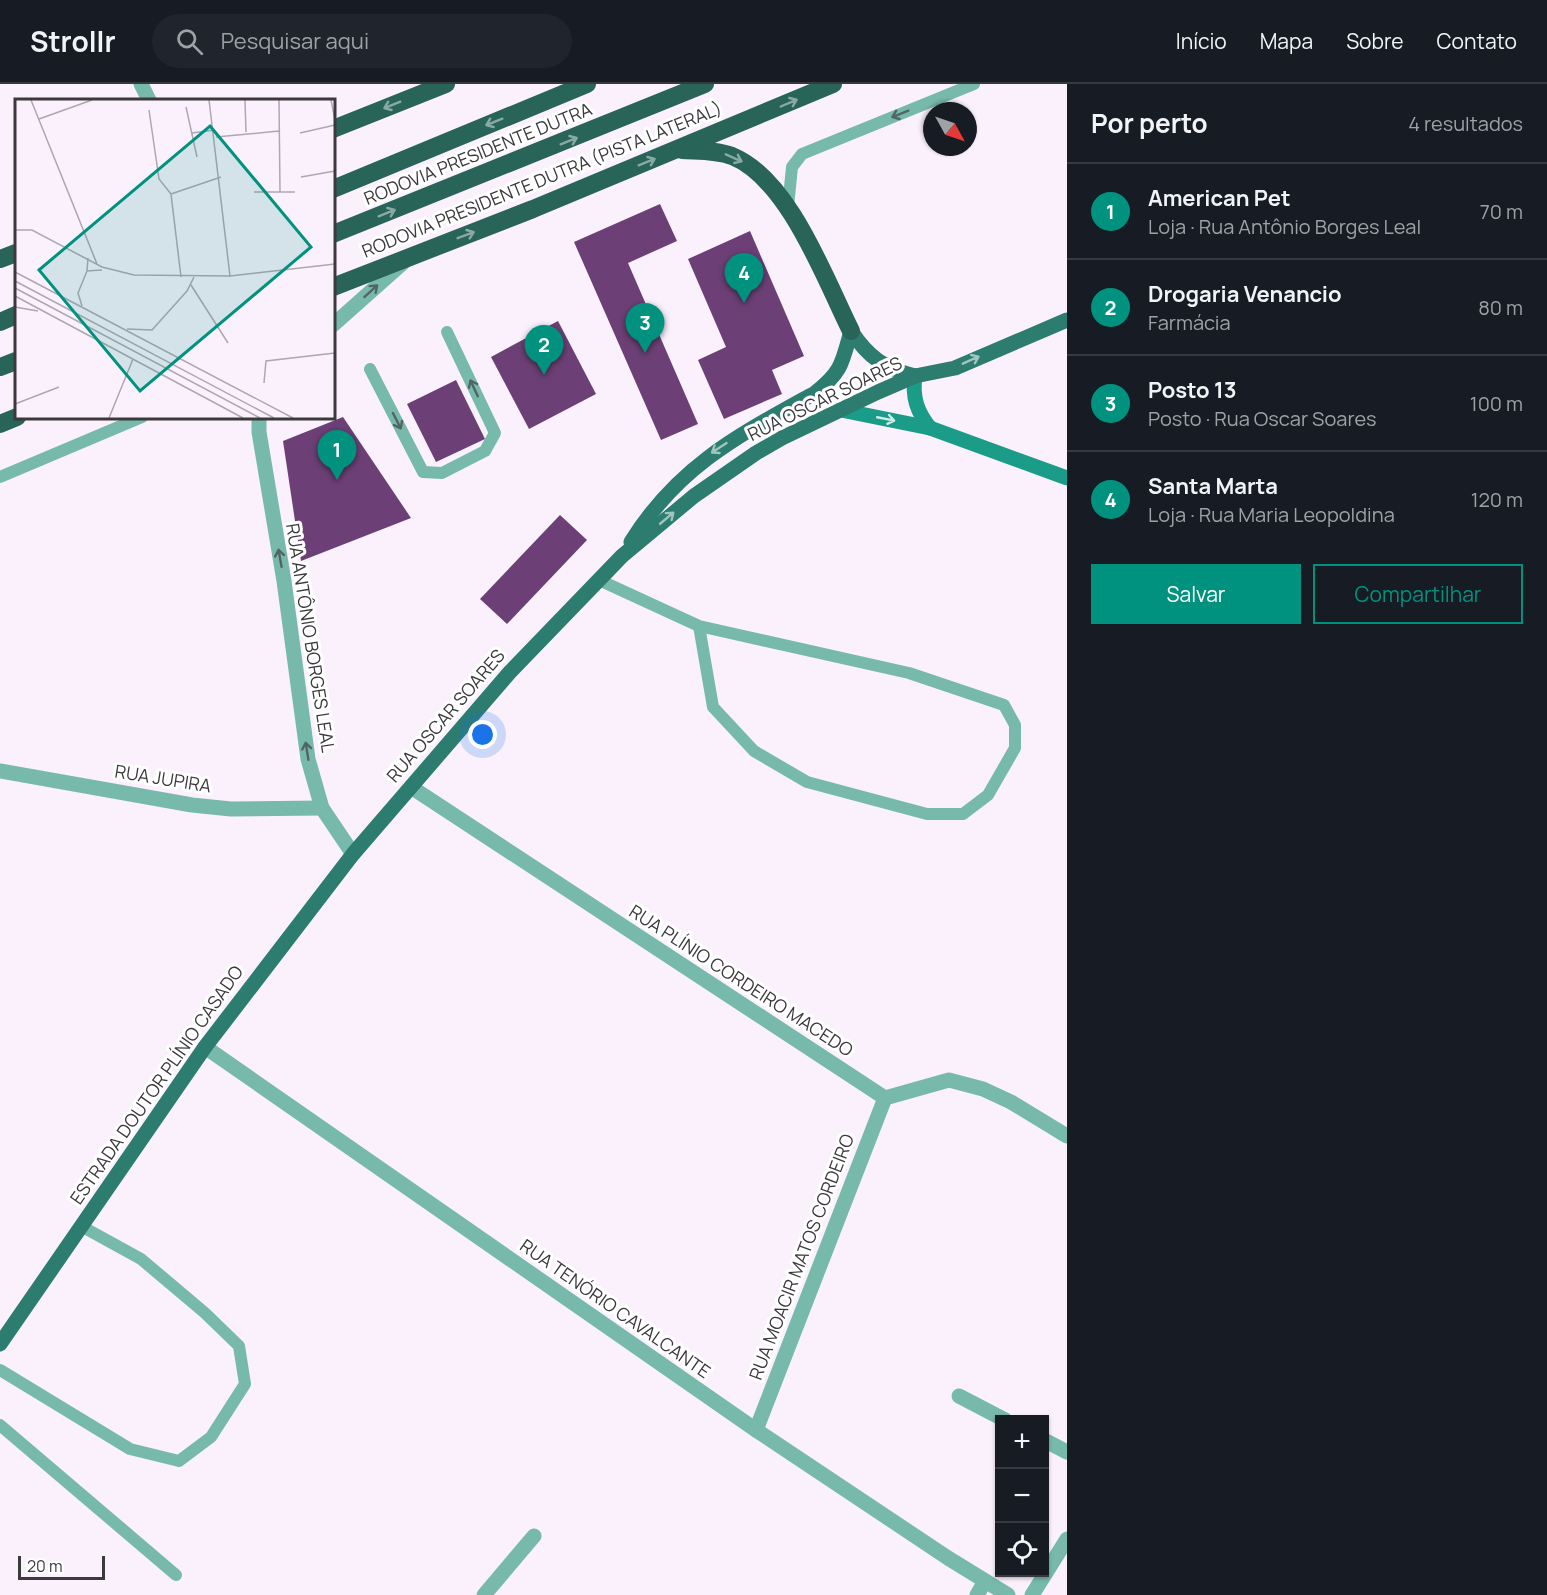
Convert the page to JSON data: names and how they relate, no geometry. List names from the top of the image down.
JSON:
{
  "streets": {
    "highway": ["RODOVIA PRESIDENTE DUTRA", "RODOVIA PRESIDENTE DUTRA (PISTA LATERAL)"],
    "main road": ["RUA OSCAR SOARES", "ESTRADA DOUTOR PLÍNIO CASADO"],
    "street": [
      "RUA ANTÔNIO BORGES LEAL",
      "RUA JUPIRA",
      "RUA PLÍNIO CORDEIRO MACEDO",
      "RUA MOACIR MATOS CORDEIRO",
      "RUA TENÓRIO CAVALCANTE"
    ]
  },
  "crossings": [
    ["RUA OSCAR SOARES", "RUA ANTÔNIO BORGES LEAL"],
    ["RUA OSCAR SOARES", "RUA PLÍNIO CORDEIRO MACEDO"],
    ["RUA OSCAR SOARES", "ESTRADA DOUTOR PLÍNIO CASADO"],
    ["RUA ANTÔNIO BORGES LEAL", "RUA JUPIRA"],
    ["RUA ANTÔNIO BORGES LEAL", "ESTRADA DOUTOR PLÍNIO CASADO"],
    ["RUA PLÍNIO CORDEIRO MACEDO", "RUA MOACIR MATOS CORDEIRO"],
    ["ESTRADA DOUTOR PLÍNIO CASADO", "RUA TENÓRIO CAVALCANTE"],
    ["RUA MOACIR MATOS CORDEIRO", "RUA TENÓRIO CAVALCANTE"]
  ],
  "one_way": ["RODOVIA PRESIDENTE DUTRA (PISTA LATERAL)", "RUA ANTÔNIO BORGES LEAL"],
  "scale_bar": "20 m",
  "north": "bottom right",
  "page": {
    "header": "Strollr",
    "search": "Pesquisar aqui",
    "nav": [
      "Início",
      "Mapa",
      "Sobre",
      "Contato"
    ],
    "heading": ["Por perto", "4 resultados"],
    "list": [
      {
        "mark": "1",
        "name": "American Pet",
        "note": "Loja · Rua Antônio Borges Leal",
        "value": "70 m"
      },
      {
        "mark": "2",
        "name": "Drogaria Venancio",
        "note": "Farmácia",
        "value": "80 m"
      },
      {
        "mark": "3",
        "name": "Posto 13",
        "note": "Posto · Rua Oscar Soares",
        "value": "100 m"
      },
      {
        "mark": "4",
        "name": "Santa Marta",
        "note": "Loja · Rua Maria Leopoldina",
        "value": "120 m"
      }
    ],
    "pins": [
      "4",
      "3",
      "2",
      "1"
    ],
    "buttons": ["Salvar", "Compartilhar"],
    "map_buttons": ["+", "−"],
    "scale": "20 m"
  }
}
